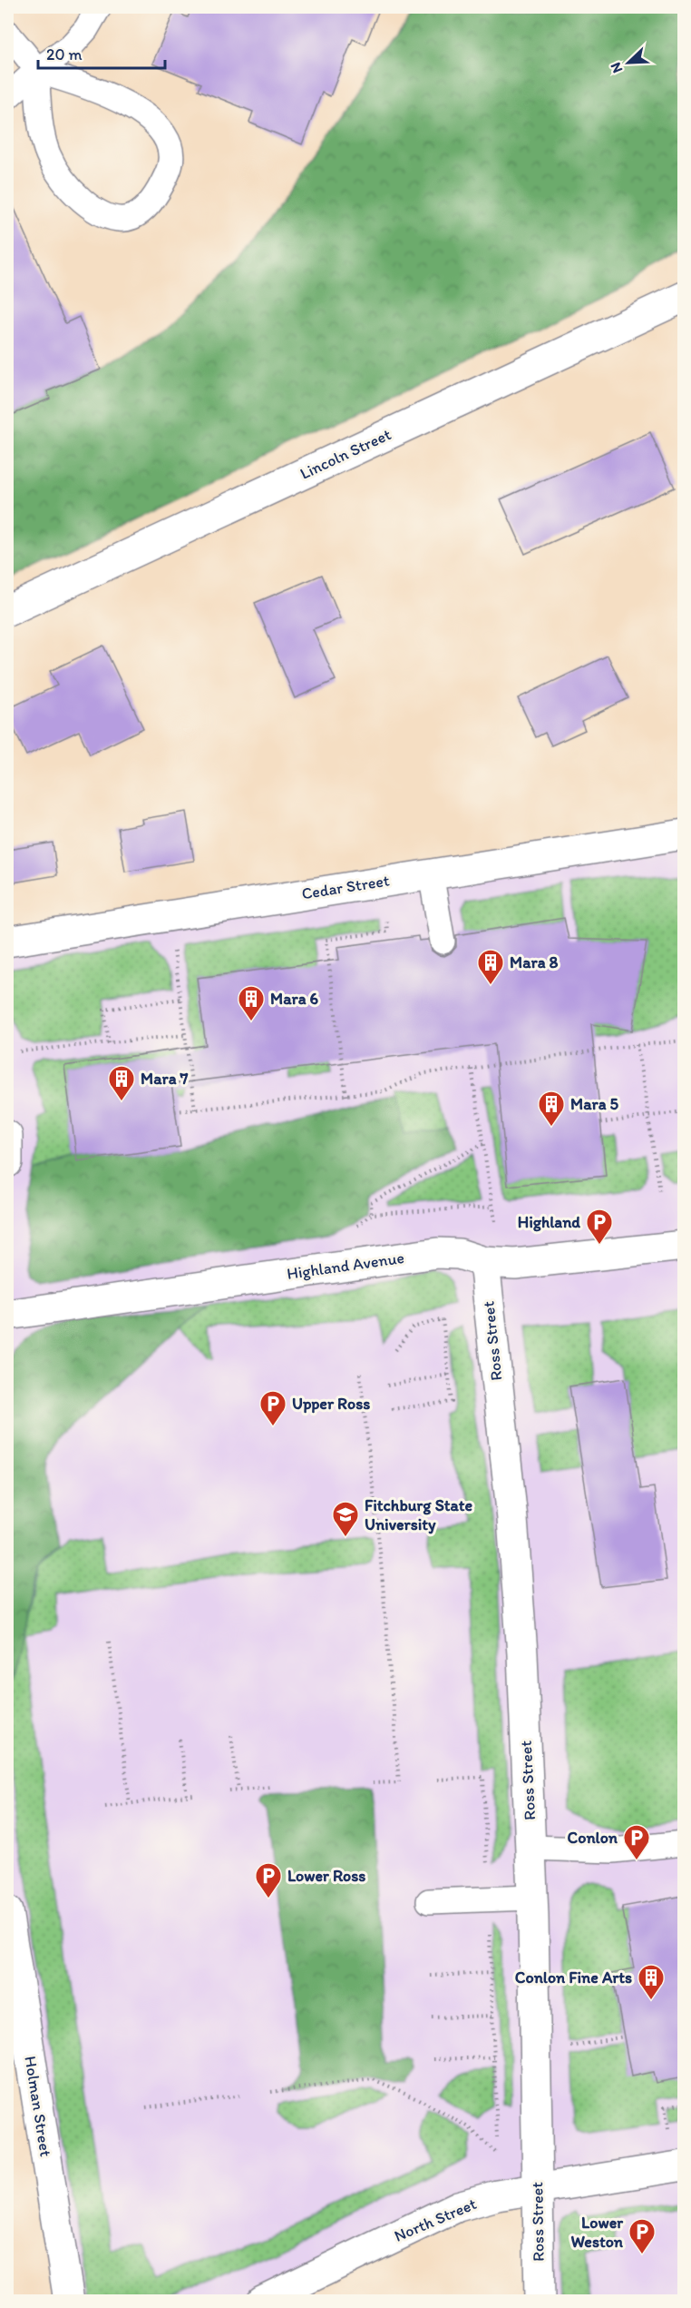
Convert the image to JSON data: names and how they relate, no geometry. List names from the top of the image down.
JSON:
{
  "streets": {
    "street": [
      "Lincoln Street",
      "Cedar Street",
      "Highland Avenue",
      "Ross Street",
      "Holman Street",
      "North Street"
    ]
  },
  "crossings": [
    ["Highland Avenue", "Ross Street"],
    ["Ross Street", "North Street"]
  ],
  "places": {
    "building": [
      "Mara 8",
      "Mara 6",
      "Mara 7",
      "Mara 5",
      "Conlon Fine Arts"
    ],
    "parking": [
      "Highland",
      "Upper Ross",
      "Conlon",
      "Lower Ross",
      "Lower Weston"
    ],
    "school or university": ["Fitchburg State University"]
  },
  "scale_bar": "20 m",
  "north": "bottom left"
}
